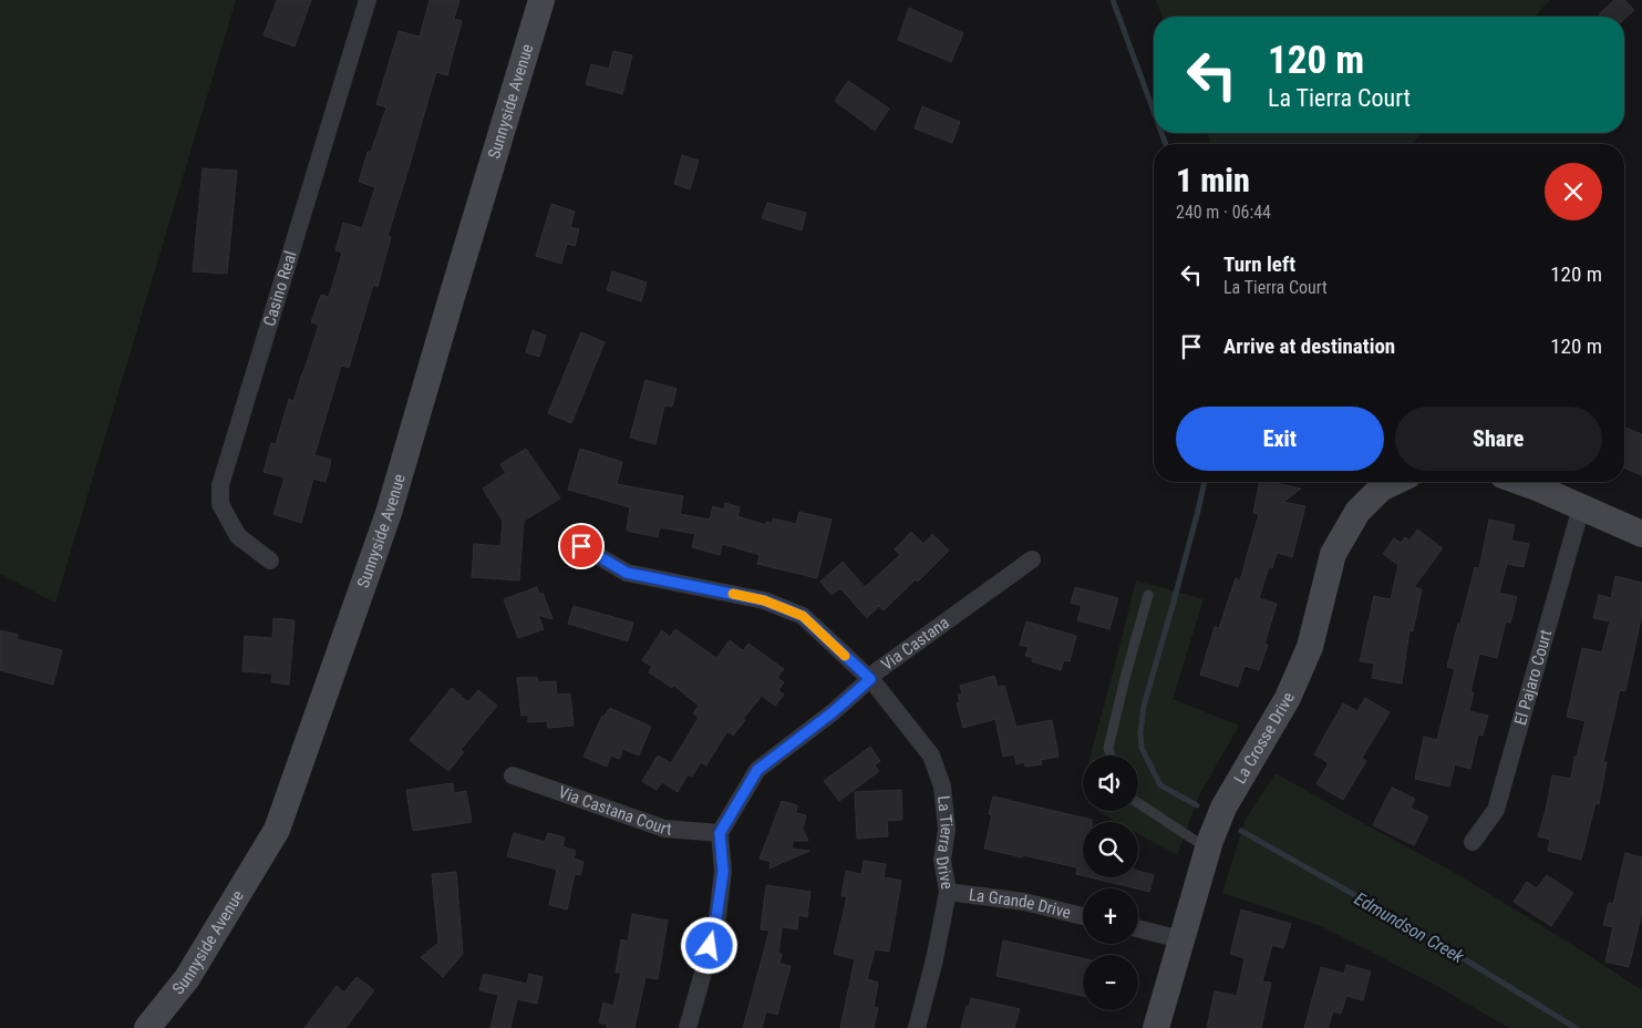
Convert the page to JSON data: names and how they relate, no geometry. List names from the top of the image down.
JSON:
{
  "streets": {
    "street": [
      "Sunnyside Avenue",
      "Casino Real",
      "Via Castana",
      "El Pajaro Court",
      "La Crosse Drive",
      "Via Castana Court",
      "La Tierra Drive",
      "La Grande Drive"
    ]
  },
  "crossings": [
    ["Via Castana", "Via Castana Court"],
    ["Via Castana", "La Tierra Drive"],
    ["La Tierra Drive", "La Grande Drive"]
  ],
  "water": ["Edmundson Creek"],
  "page": {
    "turn": ["120 m", "La Tierra Court"],
    "heading": ["1 min", "240 m · 06:44"],
    "list": [
      {
        "name": "Turn left",
        "note": "La Tierra Court",
        "value": "120 m"
      },
      {
        "name": "Arrive at destination",
        "value": "120 m"
      }
    ],
    "buttons": ["Exit", "Share"],
    "map_buttons": ["+", "−"]
  }
}
